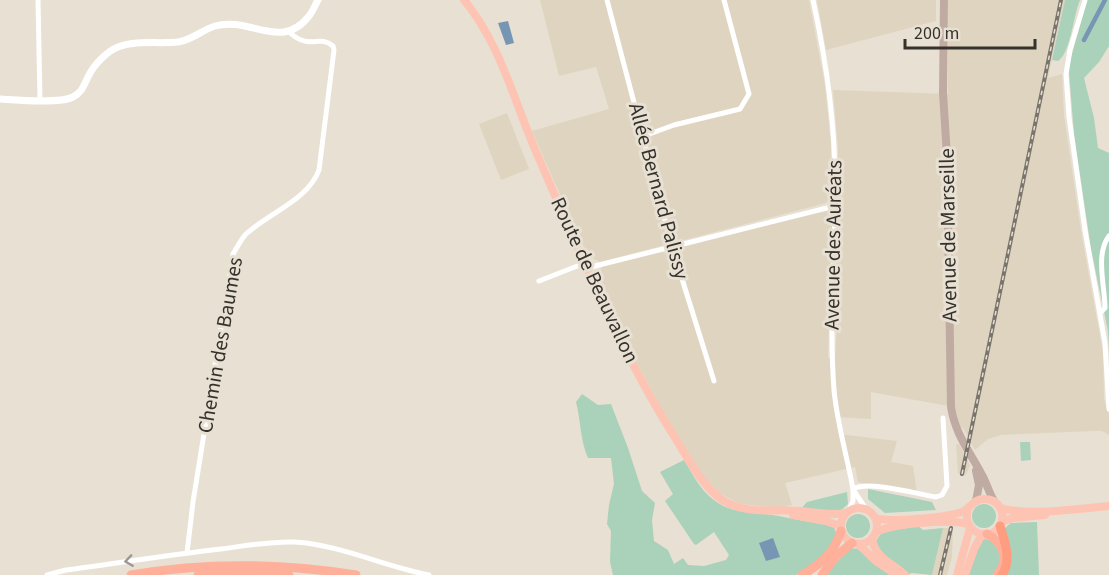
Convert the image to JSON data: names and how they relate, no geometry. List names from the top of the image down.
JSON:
{
  "streets": {
    "main road": ["Avenue de Marseille", "Route de Beauvallon"],
    "street": ["Allée Bernard Palissy", "Avenue des Auréats", "Chemin des Baumes"]
  },
  "scale_bar": "200 m"
}
